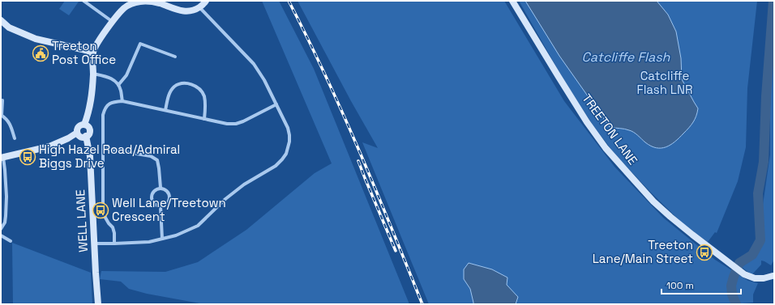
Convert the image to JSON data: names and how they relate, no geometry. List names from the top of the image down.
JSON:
{
  "streets": {
    "main road": ["TREETON LANE", "WELL LANE"]
  },
  "water": ["Catcliffe Flash"],
  "parks": ["Catcliffe Flash LNR"],
  "places": {
    "public building": ["Treeton Post Office"],
    "bus stop": ["High Hazel Road/Admiral Biggs Drive", "Well Lane/Treetown Crescent", "Treeton Lane/Main Street"]
  },
  "scale_bar": "100 m"
}
